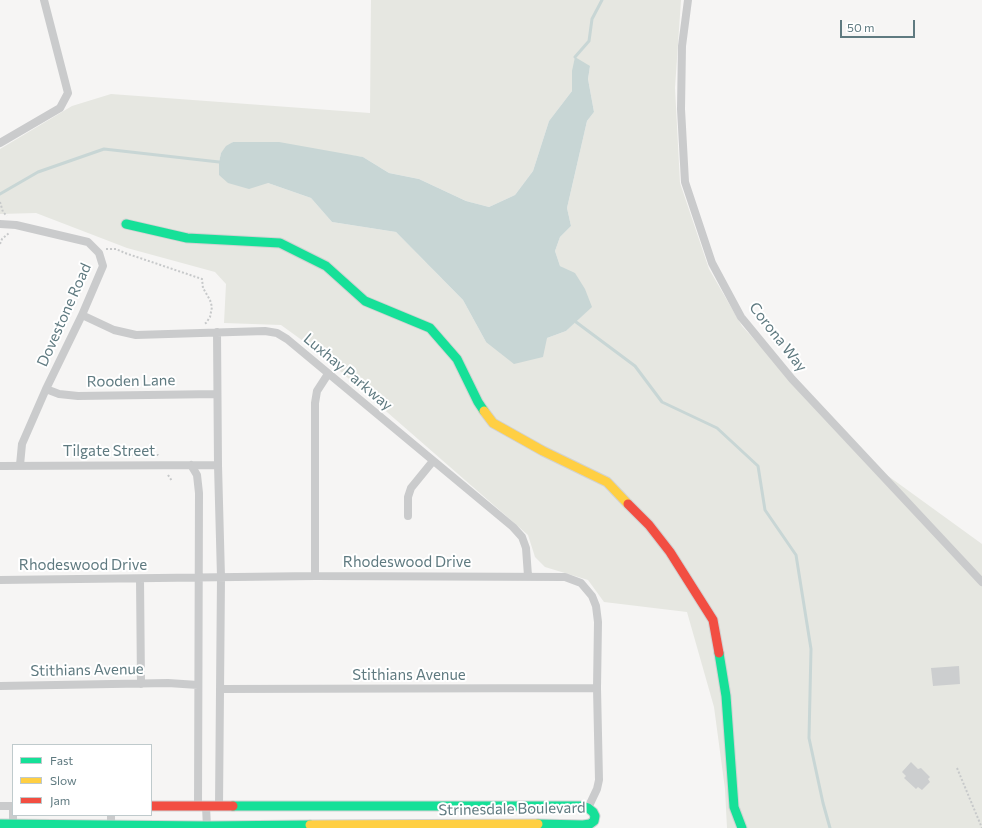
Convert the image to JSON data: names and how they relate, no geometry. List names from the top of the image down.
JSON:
{
  "streets": {
    "street": [
      "Dovestone Road",
      "Corona Way",
      "Luxhay Parkway",
      "Rooden Lane",
      "Tilgate Street",
      "Rhodeswood Drive",
      "Stithians Avenue",
      "Strinesdale Boulevard"
    ]
  },
  "crossings": [
    ["Dovestone Road", "Luxhay Parkway"],
    ["Dovestone Road", "Rooden Lane"],
    ["Dovestone Road", "Tilgate Street"],
    ["Luxhay Parkway", "Rhodeswood Drive"],
    ["Rhodeswood Drive", "Stithians Avenue"],
    ["Rhodeswood Drive", "Strinesdale Boulevard"]
  ],
  "legend": ["Fast", "Slow", "Jam"],
  "scale_bar": "50 m"
}
